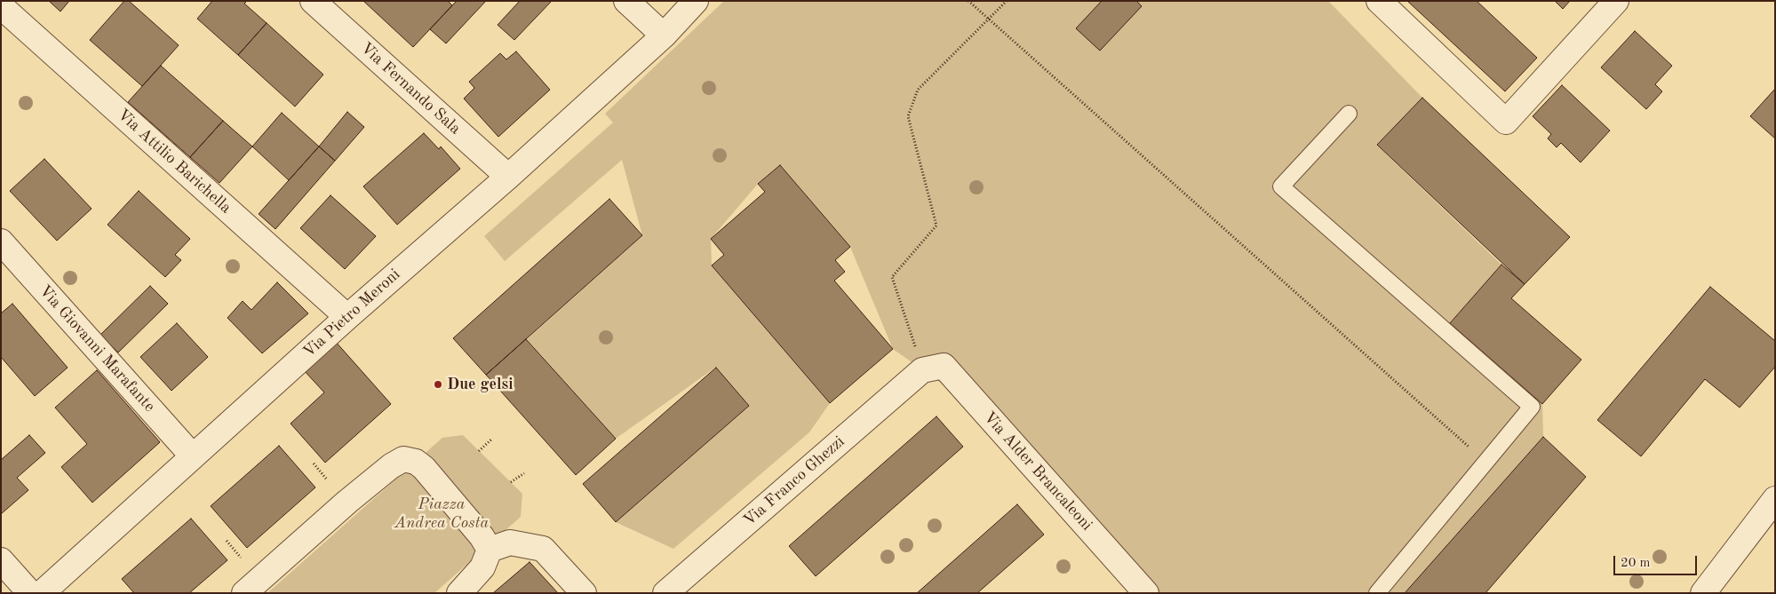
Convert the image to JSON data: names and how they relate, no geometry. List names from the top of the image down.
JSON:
{
  "streets": {
    "street": [
      "Via Fernando Sala",
      "Via Attilio Barichella",
      "Via Pietro Meroni",
      "Via Giovanni Marafante",
      "Via Alder Brancaleoni",
      "Via Franco Ghezzi"
    ]
  },
  "crossings": [
    ["Via Fernando Sala", "Via Pietro Meroni"],
    ["Via Attilio Barichella", "Via Pietro Meroni"],
    ["Via Pietro Meroni", "Via Giovanni Marafante"],
    ["Via Alder Brancaleoni", "Via Franco Ghezzi"]
  ],
  "parks": ["Piazza Andrea Costa"],
  "places": ["Due gelsi"],
  "scale_bar": "20 m"
}
